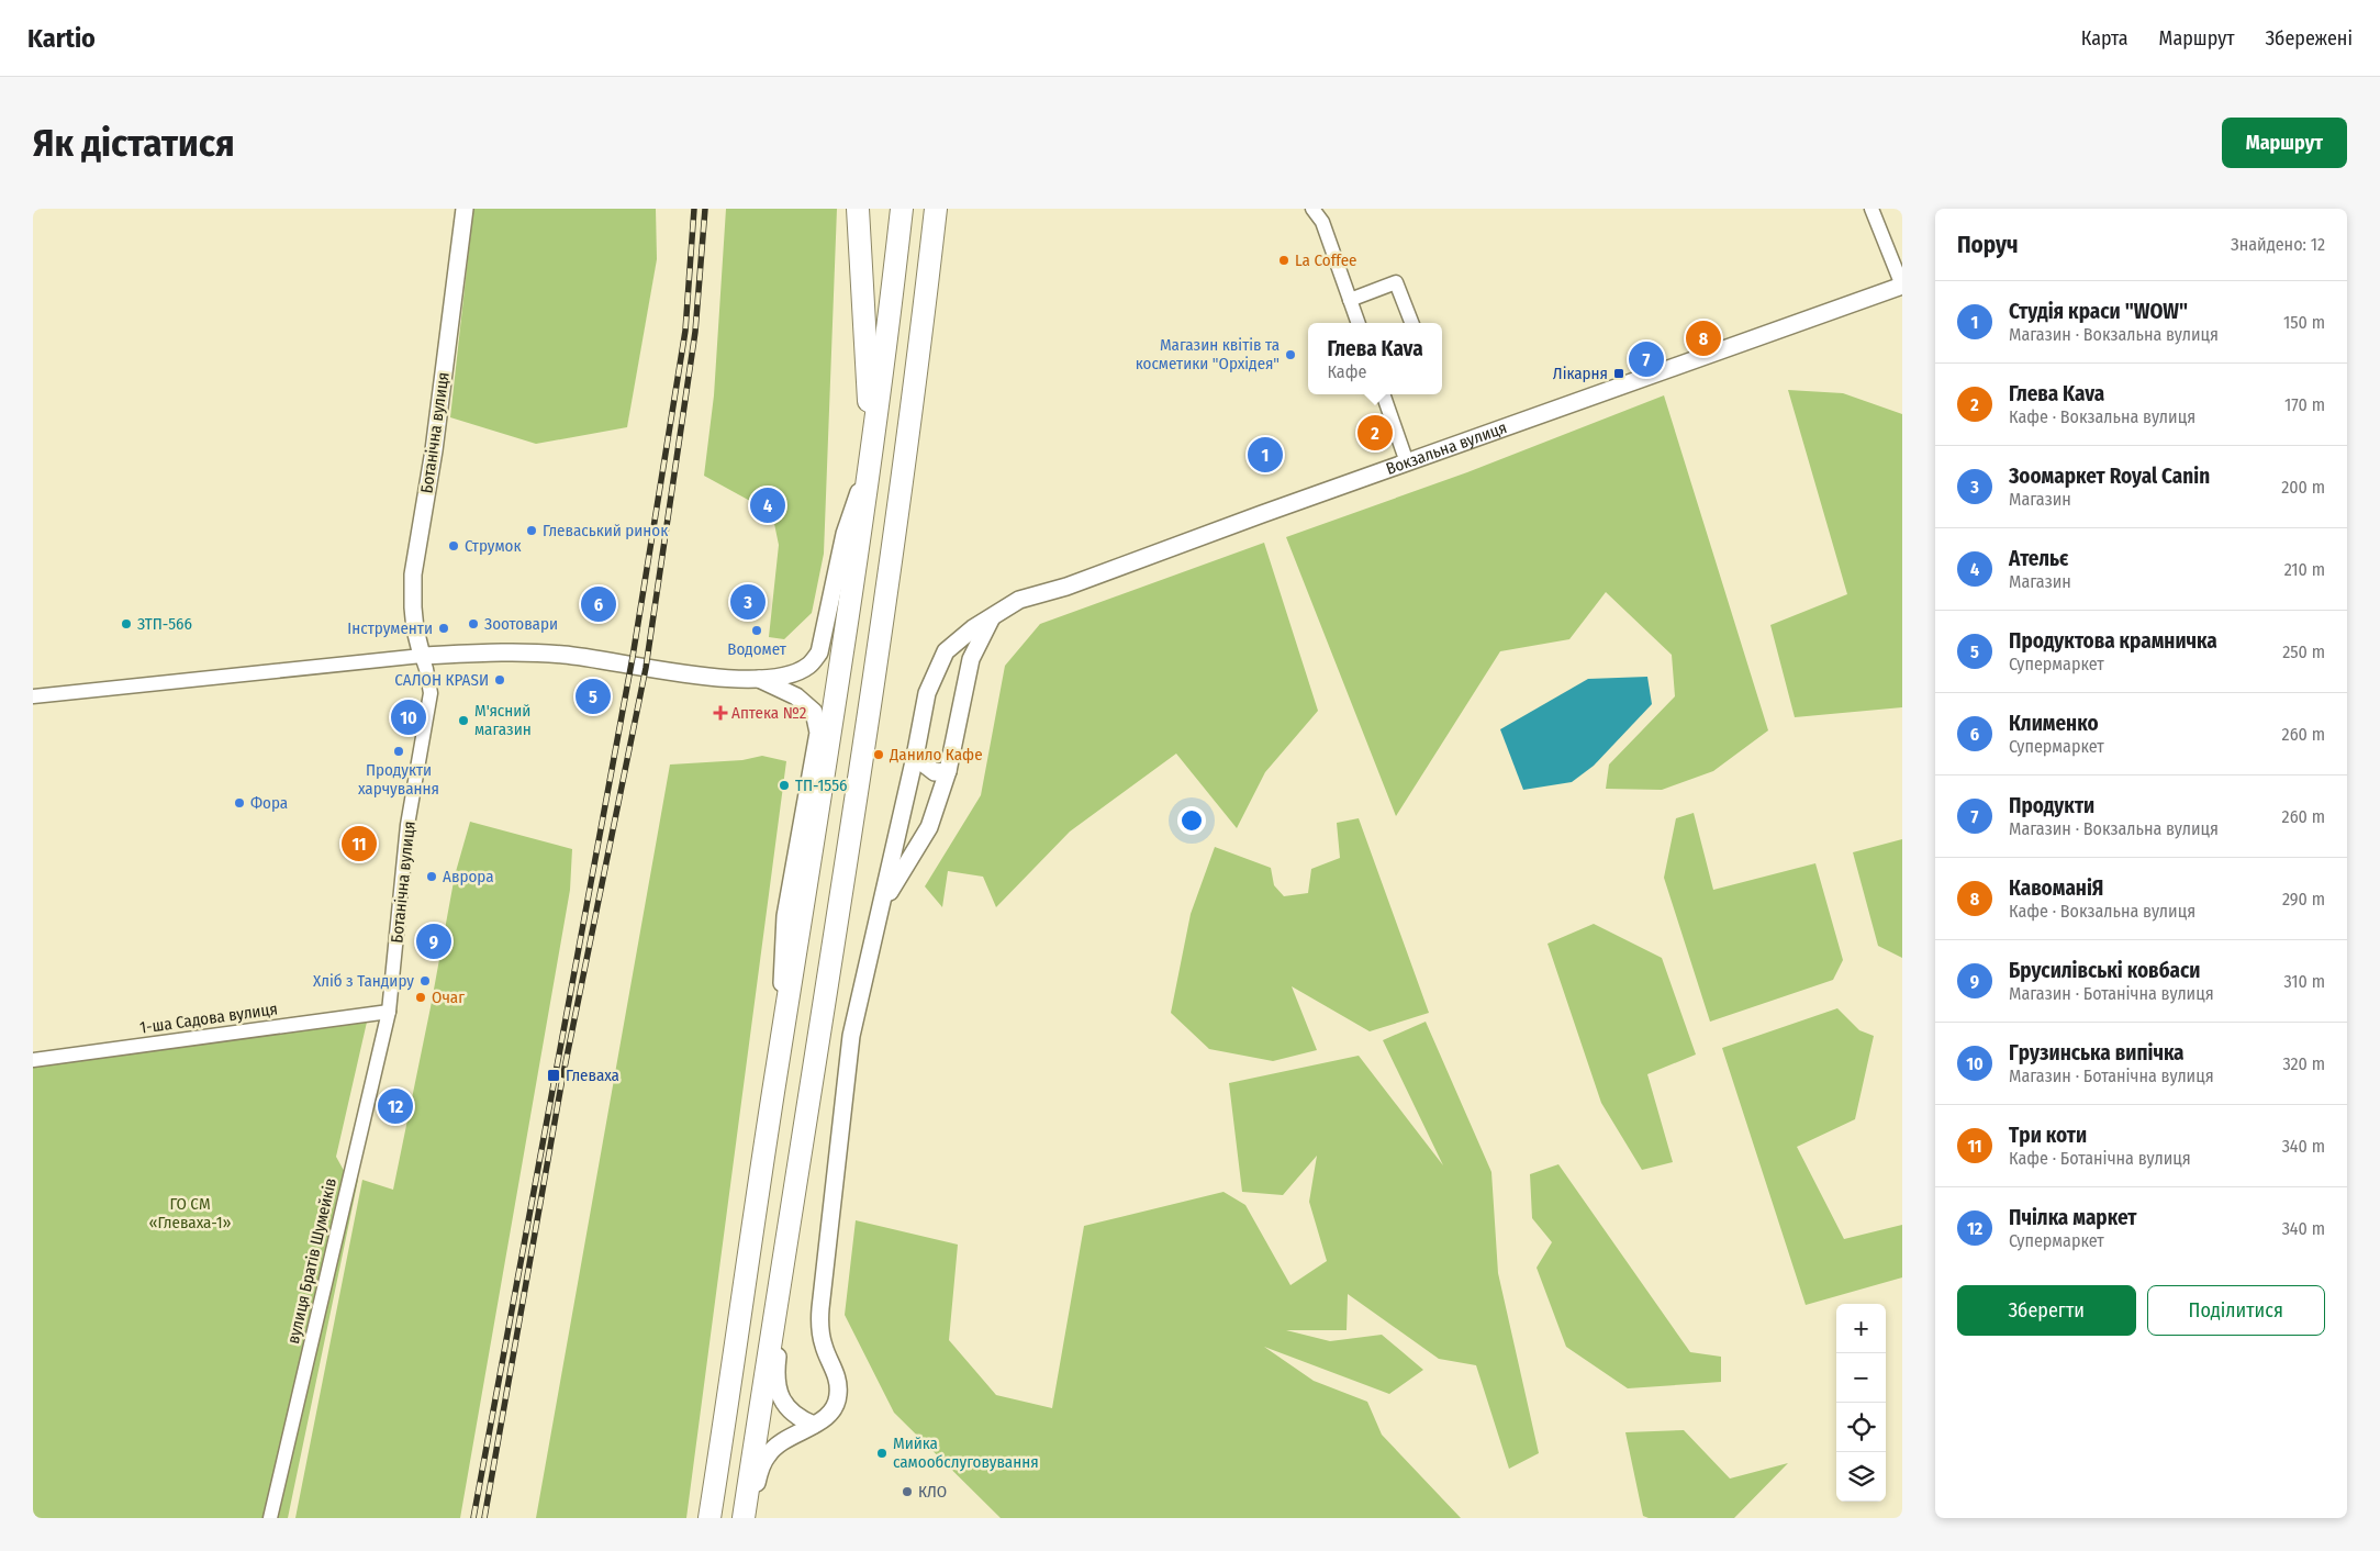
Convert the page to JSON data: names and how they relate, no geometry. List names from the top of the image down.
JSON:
{
  "streets": {
    "street": [
      "Ботанічна вулиця",
      "Вокзальна вулиця",
      "1-ша Садова вулиця",
      "вулиця Братів Шумейків"
    ]
  },
  "crossings": [
    ["Ботанічна вулиця", "1-ша Садова вулиця"],
    ["Ботанічна вулиця", "вулиця Братів Шумейків"],
    ["1-ша Садова вулиця", "вулиця Братів Шумейків"]
  ],
  "parks": ["ГО СМ «Глеваха-1»"],
  "places": {
    "other": [
      "La Coffee",
      "Магазин квітів та косметики \"Орхідея\"",
      "Глеваський ринок",
      "Струмок",
      "ЗТП-566",
      "Зоотовари",
      "Інструменти",
      "Водомет",
      "САЛОН КРАSИ",
      "М'ясний магазин",
      "Продукти харчування",
      "Данило Кафе",
      "ТП-1556",
      "Фора",
      "Аврора",
      "Хліб з Тандиру",
      "Очаг",
      "Мийка самообслуговування",
      "КЛО"
    ],
    "transit": ["Лікарня", "Глеваха"],
    "health": ["Аптека №2"]
  },
  "page": {
    "header": "Kartio",
    "nav": ["Карта", "Маршрут", "Збережені"],
    "buttons": [
      "Маршрут",
      ["Зберегти", "Поділитися"]
    ],
    "title": "Як дістатися",
    "heading": ["Поруч", "Знайдено: 12"],
    "list": [
      {
        "mark": "1",
        "name": "Студія краси \"WOW\"",
        "note": "Магазин · Вокзальна вулиця",
        "value": "150 m"
      },
      {
        "mark": "2",
        "name": "Глева Kava",
        "note": "Кафе · Вокзальна вулиця",
        "value": "170 m"
      },
      {
        "mark": "3",
        "name": "Зоомаркет Royal Canin",
        "note": "Магазин",
        "value": "200 m"
      },
      {
        "mark": "4",
        "name": "Ательє",
        "note": "Магазин",
        "value": "210 m"
      },
      {
        "mark": "5",
        "name": "Продуктова крамничка",
        "note": "Супермаркет",
        "value": "250 m"
      },
      {
        "mark": "6",
        "name": "Клименко",
        "note": "Супермаркет",
        "value": "260 m"
      },
      {
        "mark": "7",
        "name": "Продукти",
        "note": "Магазин · Вокзальна вулиця",
        "value": "260 m"
      },
      {
        "mark": "8",
        "name": "КавоманіЯ",
        "note": "Кафе · Вокзальна вулиця",
        "value": "290 m"
      },
      {
        "mark": "9",
        "name": "Брусилівські ковбаси",
        "note": "Магазин · Ботанічна вулиця",
        "value": "310 m"
      },
      {
        "mark": "10",
        "name": "Грузинська випічка",
        "note": "Магазин · Ботанічна вулиця",
        "value": "320 m"
      },
      {
        "mark": "11",
        "name": "Три коти",
        "note": "Кафе · Ботанічна вулиця",
        "value": "340 m"
      },
      {
        "mark": "12",
        "name": "Пчілка маркет",
        "note": "Супермаркет",
        "value": "340 m"
      }
    ],
    "pins": [
      "8",
      "7",
      "2",
      "1",
      "4",
      "3",
      "6",
      "5",
      "10",
      "11",
      "9",
      "12"
    ],
    "popup": ["Глева Kava", "Кафе"],
    "map_buttons": ["+", "−"]
  }
}
